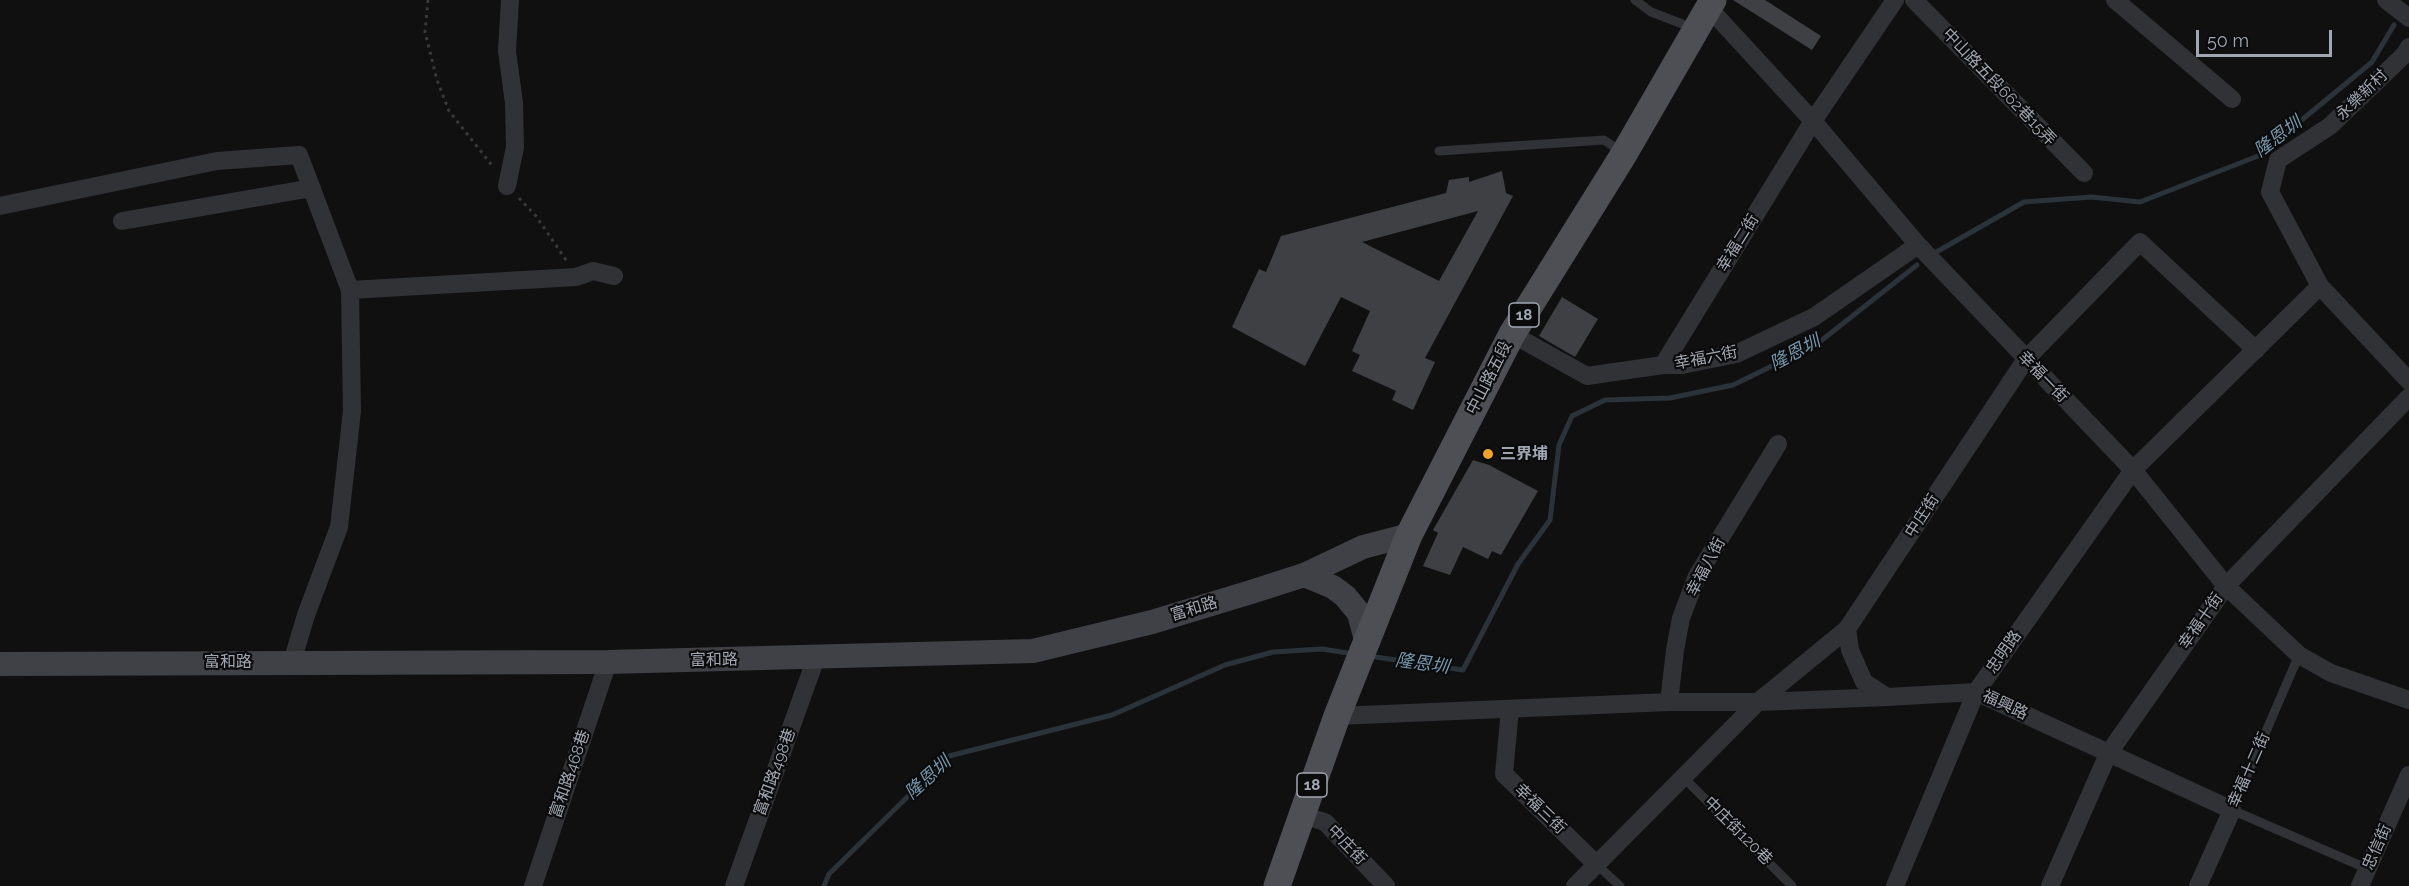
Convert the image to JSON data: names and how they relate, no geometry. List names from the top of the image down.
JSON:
{
  "streets": {
    "main road": ["18", "中山路五段"],
    "street": [
      "中山路五段662巷15弄",
      "永樂新村",
      "幸福二街",
      "幸福六街",
      "幸福一街",
      "中庄街",
      "幸福八街",
      "富和路",
      "幸福十街",
      "忠明路",
      "福興路",
      "幸福十二街",
      "富和路498巷",
      "富和路468巷",
      "幸福三街",
      "忠信街"
    ],
    "lane": ["中庄街120巷"]
  },
  "crossings": [
    ["幸福二街", "幸福六街"],
    ["幸福二街", "幸福一街"],
    ["18", "中山路五段"],
    ["18", "中庄街"],
    ["18", "福興路"],
    ["幸福六街", "幸福一街"],
    ["幸福六街", "中山路五段"],
    ["幸福一街", "中山路五段"],
    ["幸福一街", "中庄街"],
    ["幸福一街", "幸福十街"],
    ["幸福一街", "忠明路"],
    ["幸福一街", "幸福十二街"],
    ["中山路五段", "富和路"],
    ["中庄街", "福興路"],
    ["中庄街", "幸福三街"],
    ["中庄街", "中庄街120巷"],
    ["幸福八街", "福興路"],
    ["富和路", "富和路498巷"],
    ["富和路", "富和路468巷"],
    ["幸福十街", "福興路"],
    ["忠明路", "福興路"],
    ["福興路", "幸福十二街"],
    ["福興路", "幸福三街"]
  ],
  "water": ["隆恩圳"],
  "places": ["三界埔"],
  "scale_bar": "50 m"
}
